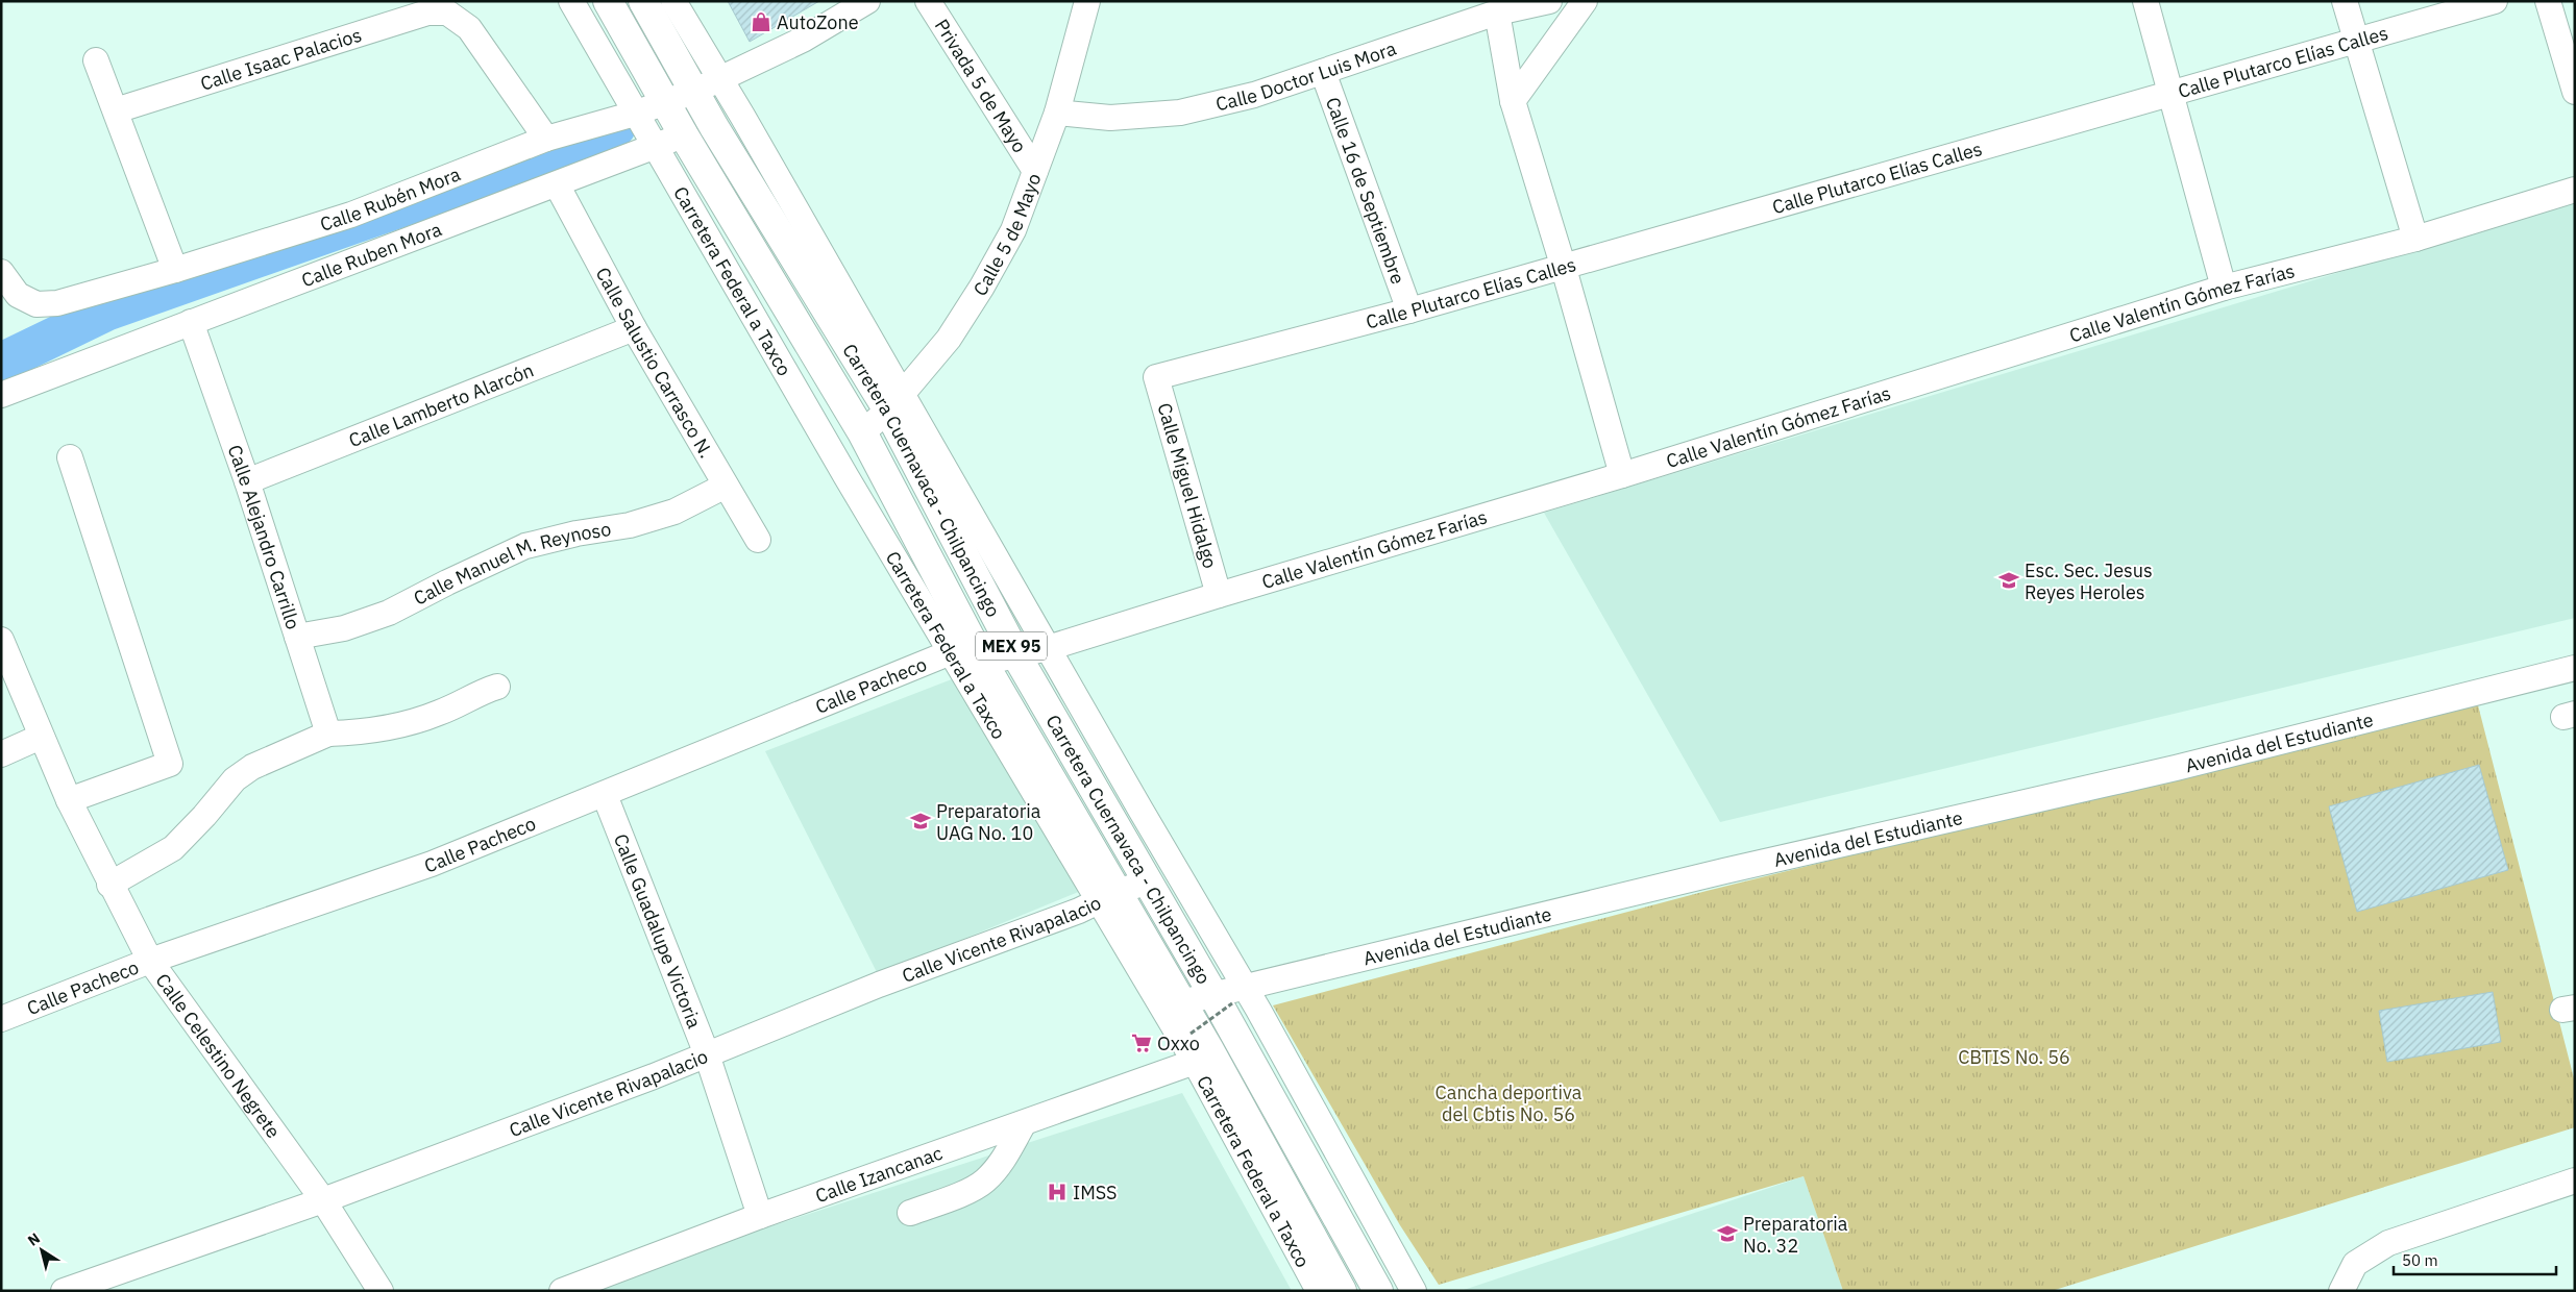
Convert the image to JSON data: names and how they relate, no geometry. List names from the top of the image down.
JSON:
{
  "streets": {
    "main road": ["Carretera Cuernavaca - Chilpancingo", "MEX 95"],
    "street": [
      "Calle Isaac Palacios",
      "Calle Plutarco Elías Calles",
      "Calle Doctor Luis Mora",
      "Privada 5 de Mayo",
      "Calle 16 de Septiembre",
      "Calle Rubén Mora",
      "Calle 5 de Mayo",
      "Calle Ruben Mora",
      "Carretera Federal a Taxco",
      "Calle Valentín Gómez Farías",
      "Calle Salustio Carrasco N.",
      "Calle Lamberto Alarcón",
      "Calle Miguel Hidalgo",
      "Calle Alejandro Carrillo",
      "Calle Manuel M. Reynoso",
      "Calle Pacheco",
      "Avenida del Estudiante",
      "Calle Guadalupe Victoria",
      "Calle Vicente Rivapalacio",
      "Calle Celestino Negrete",
      "Calle Izancanac"
    ]
  },
  "crossings": [
    ["Calle Isaac Palacios", "Calle Rubén Mora"],
    ["Calle Plutarco Elías Calles", "Calle 16 de Septiembre"],
    ["Calle Plutarco Elías Calles", "Calle Miguel Hidalgo"],
    ["Calle Doctor Luis Mora", "Calle 16 de Septiembre"],
    ["Calle Doctor Luis Mora", "Calle 5 de Mayo"],
    ["Privada 5 de Mayo", "Calle 5 de Mayo"],
    ["Calle Rubén Mora", "Carretera Federal a Taxco"],
    ["Calle Rubén Mora", "Carretera Cuernavaca - Chilpancingo"],
    ["Calle 5 de Mayo", "Carretera Cuernavaca - Chilpancingo"],
    ["Calle Ruben Mora", "Carretera Federal a Taxco"],
    ["Calle Ruben Mora", "Calle Salustio Carrasco N."],
    ["Calle Ruben Mora", "Carretera Cuernavaca - Chilpancingo"],
    ["Calle Ruben Mora", "Calle Alejandro Carrillo"],
    ["Carretera Federal a Taxco", "Carretera Cuernavaca - Chilpancingo"],
    ["Carretera Federal a Taxco", "Calle Pacheco"],
    ["Carretera Federal a Taxco", "Avenida del Estudiante"],
    ["Carretera Federal a Taxco", "Calle Izancanac"],
    ["Calle Valentín Gómez Farías", "Carretera Cuernavaca - Chilpancingo"],
    ["Calle Valentín Gómez Farías", "Calle Miguel Hidalgo"],
    ["Calle Salustio Carrasco N.", "Calle Lamberto Alarcón"],
    ["Calle Salustio Carrasco N.", "Calle Manuel M. Reynoso"],
    ["Calle Lamberto Alarcón", "Calle Alejandro Carrillo"],
    ["Carretera Cuernavaca - Chilpancingo", "Avenida del Estudiante"],
    ["Carretera Cuernavaca - Chilpancingo", "Calle Vicente Rivapalacio"],
    ["Calle Alejandro Carrillo", "Calle Manuel M. Reynoso"],
    ["Calle Pacheco", "Calle Guadalupe Victoria"],
    ["Calle Pacheco", "Calle Celestino Negrete"],
    ["Calle Guadalupe Victoria", "Calle Vicente Rivapalacio"],
    ["Calle Guadalupe Victoria", "Calle Izancanac"],
    ["Calle Vicente Rivapalacio", "Calle Celestino Negrete"]
  ],
  "parks": ["CBTIS No. 56", "Cancha deportiva del Cbtis No. 56"],
  "places": {
    "shop": ["AutoZone"],
    "school or university": ["Esc. Sec. Jesus Reyes Heroles", "Preparatoria UAG No. 10", "Preparatoria No. 32"],
    "supermarket": ["Oxxo"],
    "hospital": ["IMSS"]
  },
  "scale_bar": "50 m",
  "north": "top left"
}
